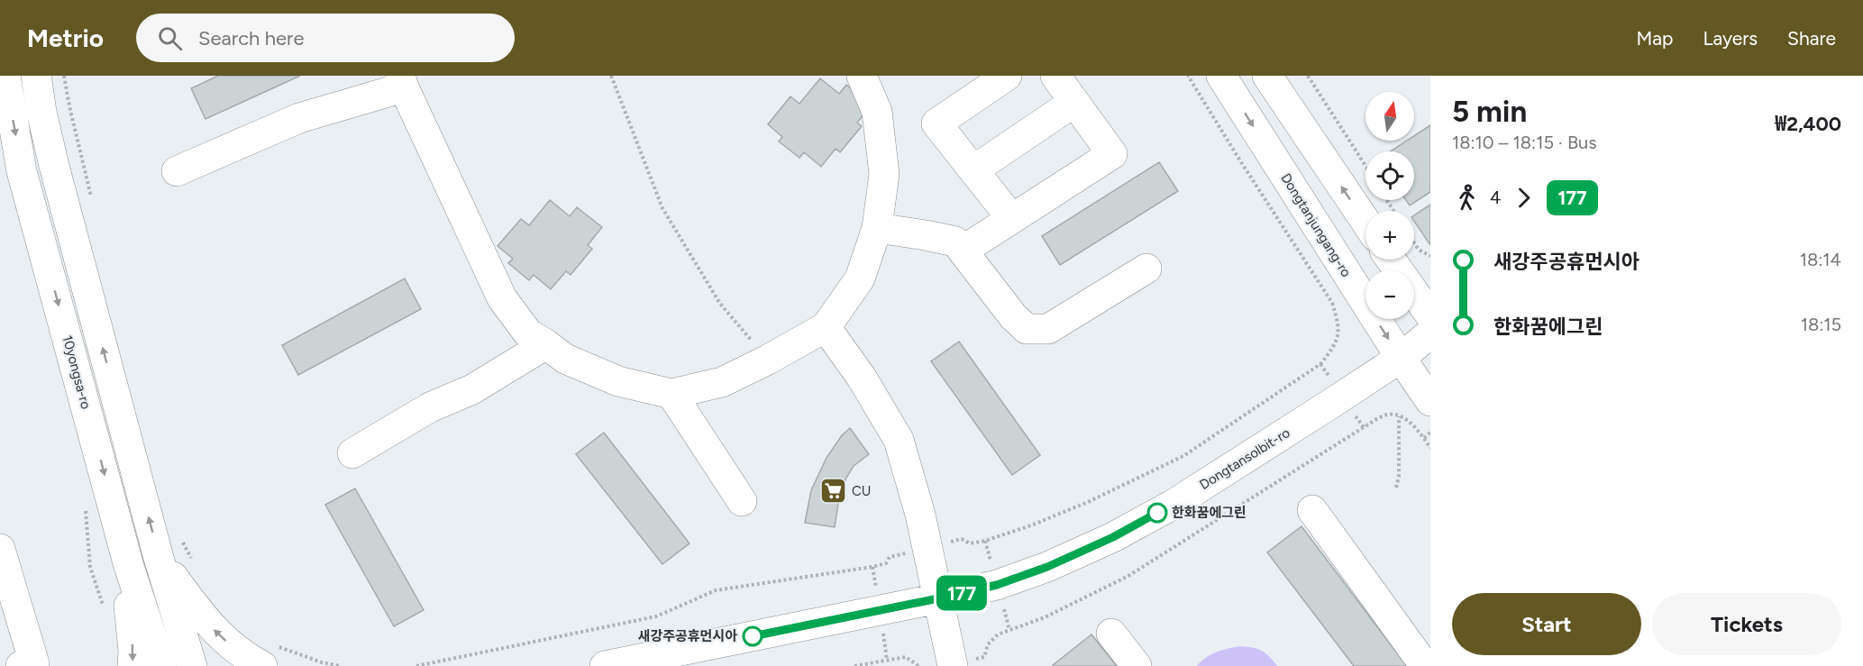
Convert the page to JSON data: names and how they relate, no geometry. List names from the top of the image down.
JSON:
{
  "streets": {
    "street": ["Dongtanjungang-ro", "10yongsa-ro", "Dongtansolbit-ro"]
  },
  "crossings": [
    ["Dongtanjungang-ro", "Dongtansolbit-ro"]
  ],
  "places": {
    "supermarket": ["CU"],
    "other": ["한화꿈에그린", "새강주공휴먼시아"]
  },
  "lines": ["bus line 177"],
  "north": "top",
  "page": {
    "header": "Metrio",
    "search": "Search here",
    "nav": ["Map", "Layers", "Share"],
    "on_map": "177",
    "heading": ["5 min", "18:10 – 18:15 · Bus", "₩2,400"],
    "map_buttons": ["+", "−"],
    "legs": ["4", "177"],
    "list": [
      {
        "name": "새강주공휴먼시아",
        "value": "18:14"
      },
      {
        "name": "한화꿈에그린",
        "value": "18:15"
      }
    ],
    "buttons": ["Start", "Tickets"]
  }
}
